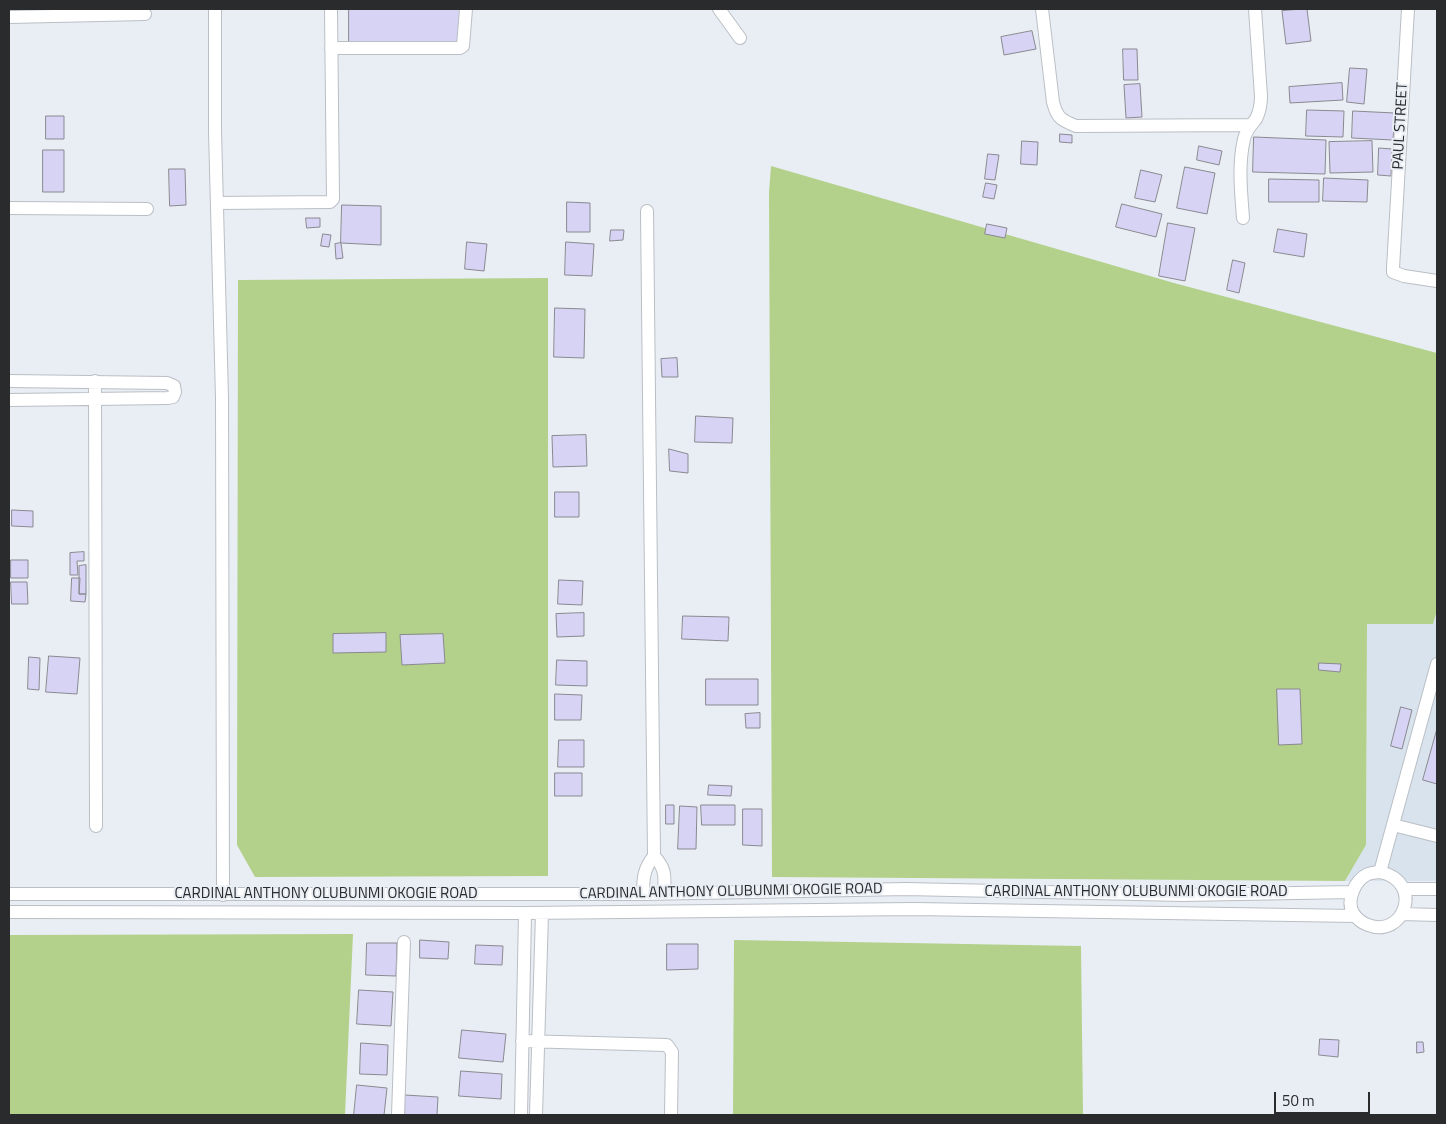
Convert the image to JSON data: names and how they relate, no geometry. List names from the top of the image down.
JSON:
{
  "streets": {
    "street": ["PAUL STREET", "CARDINAL ANTHONY OLUBUNMI OKOGIE ROAD"]
  },
  "scale_bar": "50 m"
}
